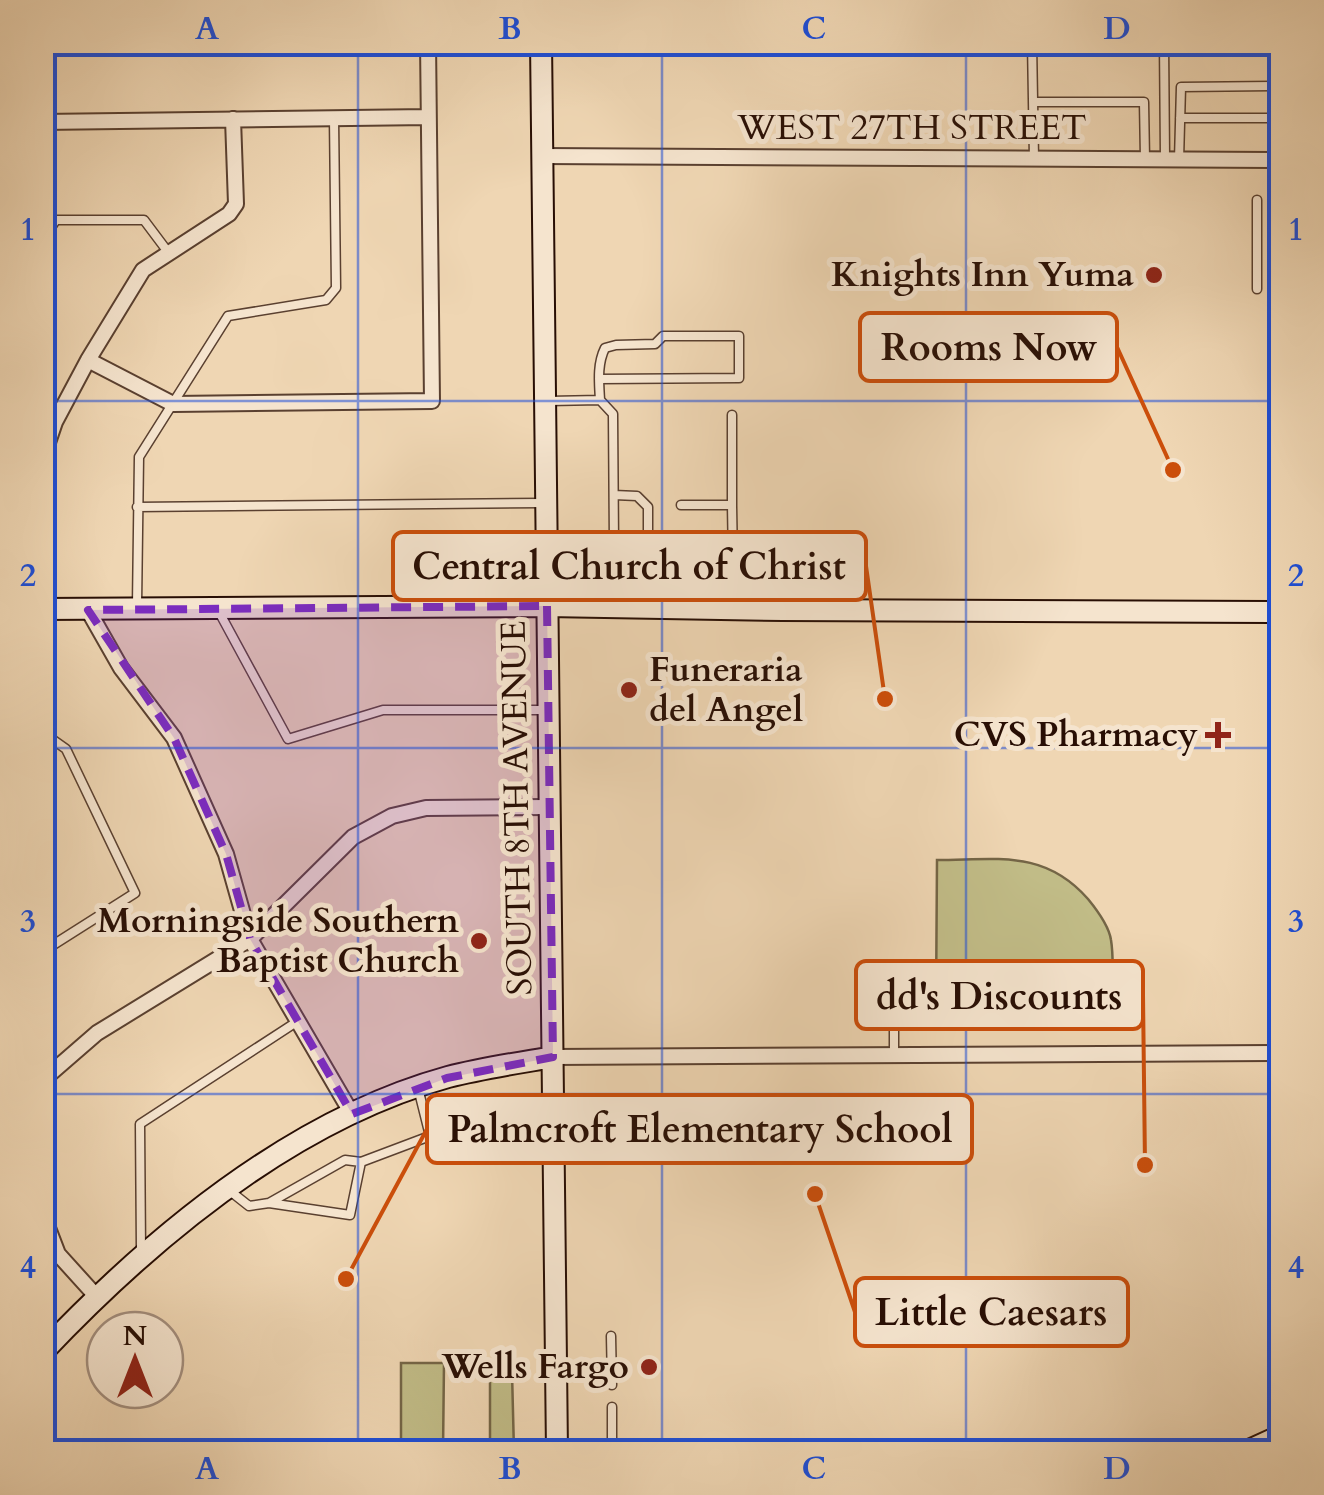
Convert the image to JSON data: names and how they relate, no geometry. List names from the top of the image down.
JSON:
{
  "streets": {
    "street": ["WEST 27TH STREET", "SOUTH 8TH AVENUE"]
  },
  "crossings": [
    ["WEST 27TH STREET", "SOUTH 8TH AVENUE"]
  ],
  "places": {
    "other": [
      "Knights Inn Yuma",
      "Rooms Now",
      "Funeraria del Angel",
      "Central Church of Christ",
      "Morningside Southern Baptist Church",
      "dd's Discounts",
      "Little Caesars",
      "Palmcroft Elementary School",
      "Wells Fargo"
    ],
    "health": ["CVS Pharmacy"]
  },
  "north": "top",
  "grid": {
    "columns": [
      "A",
      "B",
      "C",
      "D"
    ],
    "rows": [
      "1",
      "2",
      "3",
      "4"
    ]
  }
}
